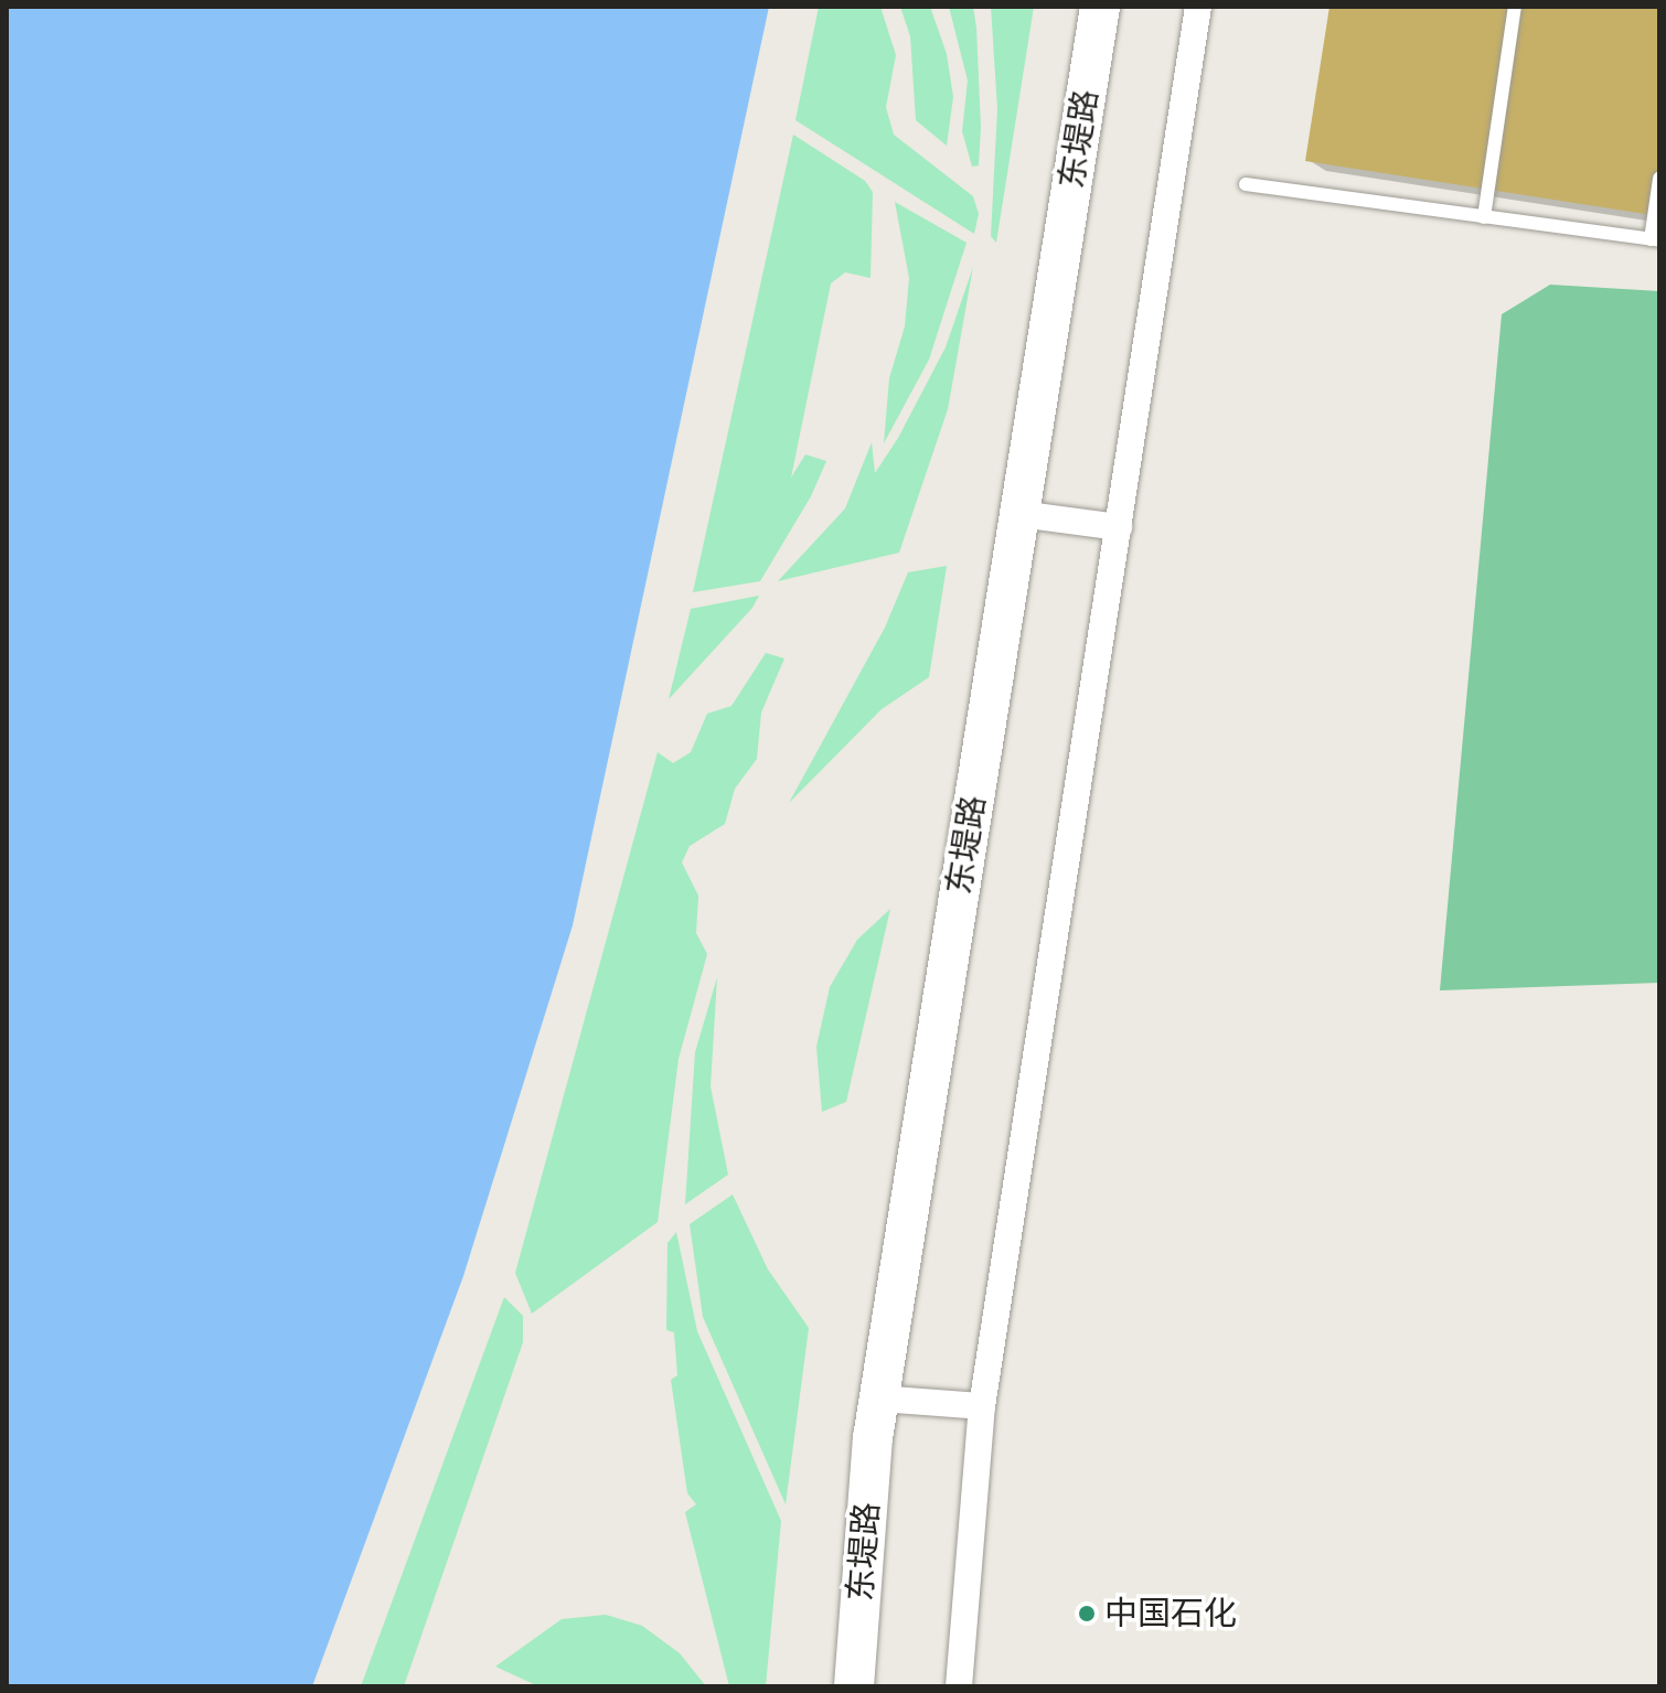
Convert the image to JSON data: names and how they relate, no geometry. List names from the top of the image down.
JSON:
{
  "streets": {
    "main road": ["东堤路"]
  },
  "places": ["中国石化"]
}
